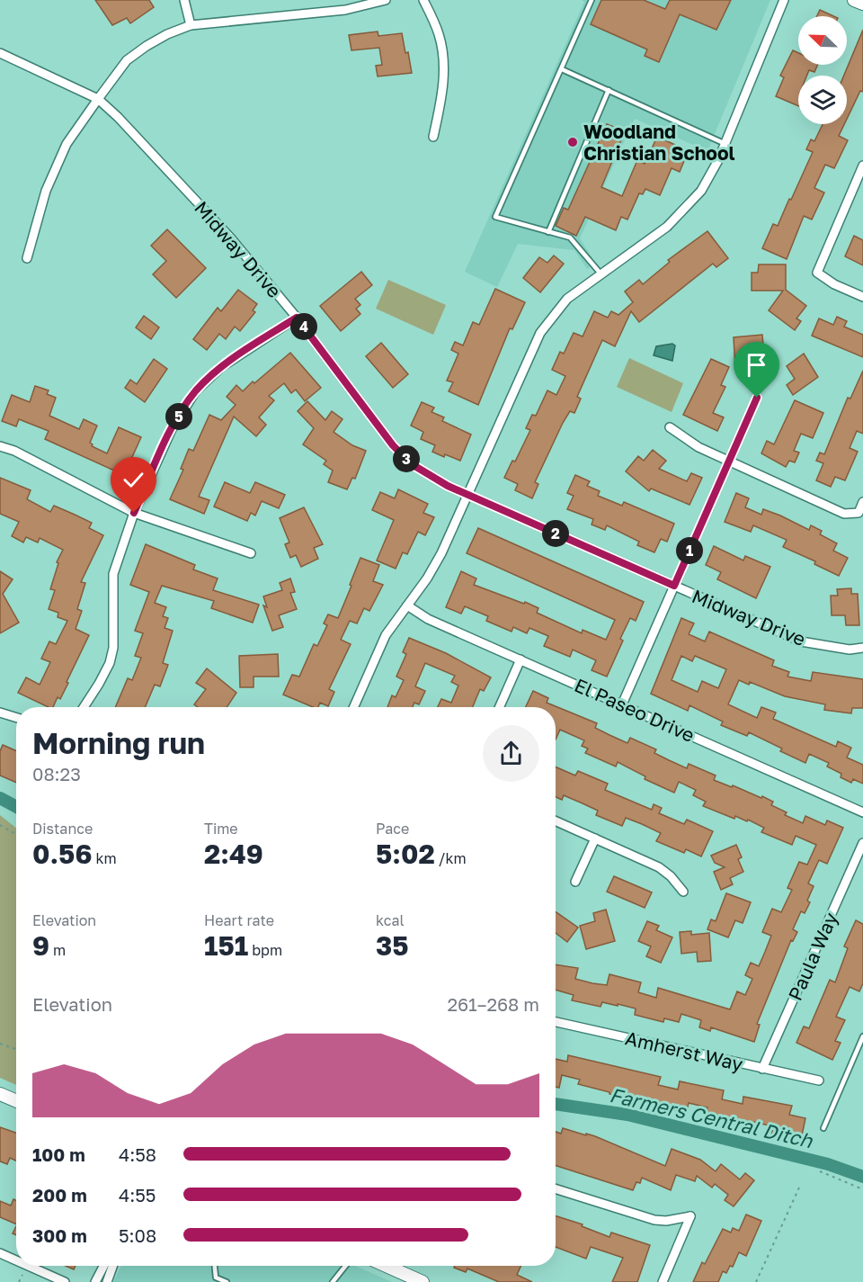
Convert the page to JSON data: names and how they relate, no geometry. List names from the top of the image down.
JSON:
{
  "streets": {
    "street": [
      "Midway Drive",
      "El Paseo Drive",
      "Paula Way",
      "Amherst Way"
    ]
  },
  "crossings": [
    ["Paula Way", "Amherst Way"]
  ],
  "water": ["Farmers Central Ditch"],
  "places": ["Woodland Christian School"],
  "north": "top left",
  "page": {
    "pins": [
      "4",
      "5",
      "3",
      "2",
      "1"
    ],
    "heading": ["Morning run", "08:23"],
    "stats": [
      ["Distance", "0.56 km"],
      ["Time", "2:49"],
      ["Pace", "5:02 /km"],
      ["Elevation", "9 m"],
      ["Heart rate", "151 bpm"],
      ["kcal", "35"]
    ],
    "chart": ["Elevation", "261–268 m"],
    "list": [
      {
        "name": "100 m",
        "note": "4:58"
      },
      {
        "name": "200 m",
        "note": "4:55"
      },
      {
        "name": "300 m",
        "note": "5:08"
      }
    ]
  }
}
